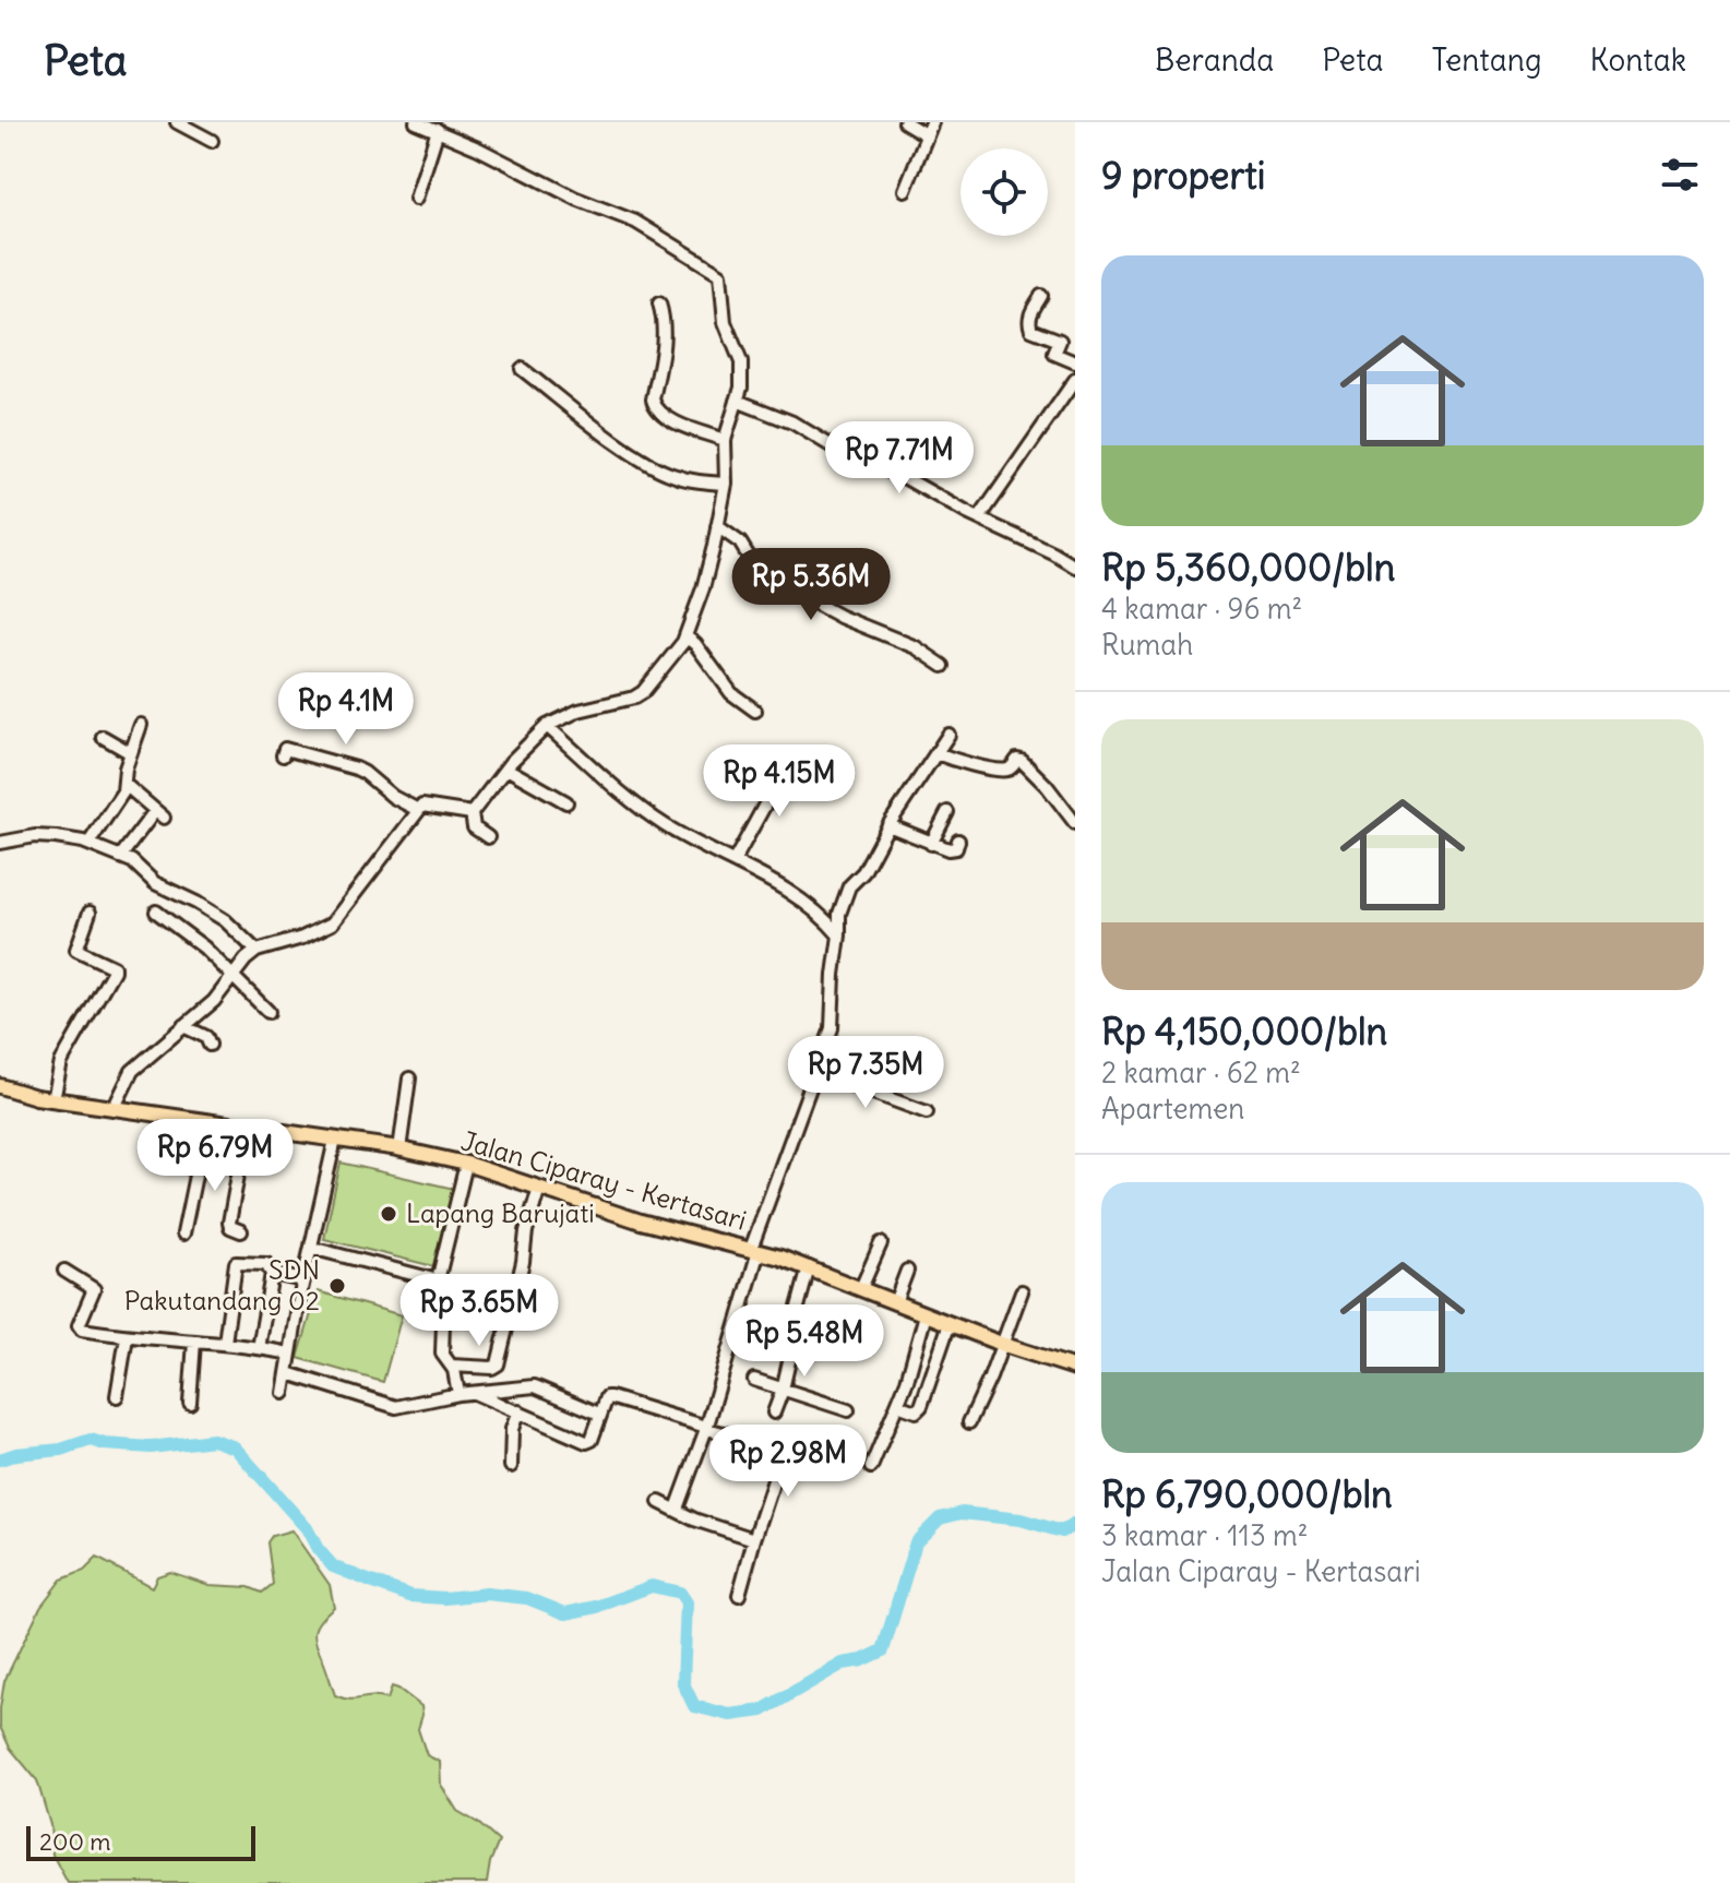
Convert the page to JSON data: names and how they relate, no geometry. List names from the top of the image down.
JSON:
{
  "streets": {
    "main road": ["Jalan Ciparay - Kertasari"]
  },
  "places": ["Lapang Barujati", "SDN Pakutandang 02"],
  "scale_bar": "200 m",
  "page": {
    "header": "Peta",
    "nav": [
      "Beranda",
      "Peta",
      "Tentang",
      "Kontak"
    ],
    "heading": "9 properti",
    "list": [
      {
        "name": "Rp 5,360,000/bln",
        "note": "4 kamar · 96 m² · Rumah"
      },
      {
        "name": "Rp 4,150,000/bln",
        "note": "2 kamar · 62 m² · Apartemen"
      },
      {
        "name": "Rp 6,790,000/bln",
        "note": "3 kamar · 113 m² · Jalan Ciparay - Kertasari"
      }
    ],
    "price": [
      "Rp 7.71M",
      "Rp 5.36M",
      "Rp 4.1M",
      "Rp 4.15M",
      "Rp 7.35M",
      "Rp 6.79M",
      "Rp 3.65M",
      "Rp 5.48M",
      "Rp 2.98M"
    ],
    "scale": "200 m"
  }
}
